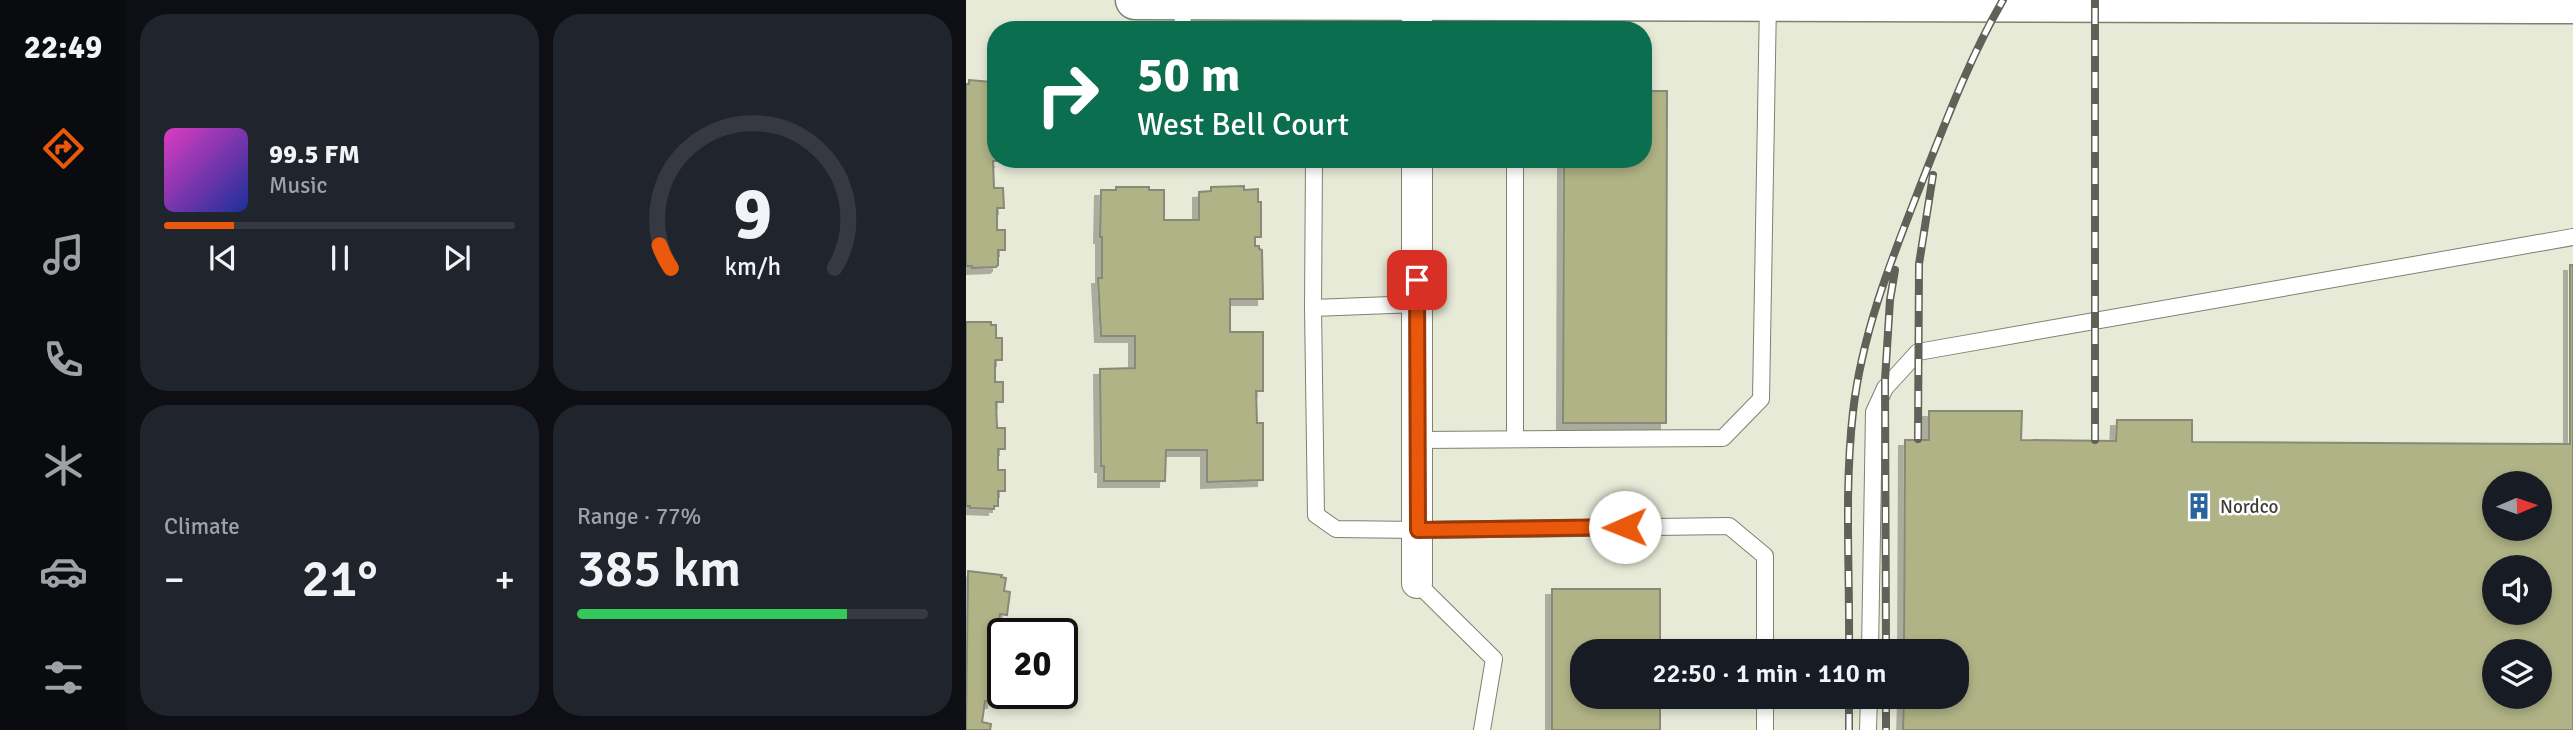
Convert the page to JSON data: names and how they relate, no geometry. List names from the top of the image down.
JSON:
{
  "places": {
    "building": ["Nordco"]
  },
  "north": "right",
  "page": {
    "tabs": "22:49",
    "turn": ["50 m", "West Bell Court"],
    "song": ["99.5 FM", "Music"],
    "tile": [
      "Climate",
      ["Range · 77%", "385 km"]
    ],
    "heat": ["−", "21°", "+"],
    "limit": "20",
    "trip": "22:50 · 1 min · 110 m",
    "gauge": ["9", "km/h"]
  }
}
